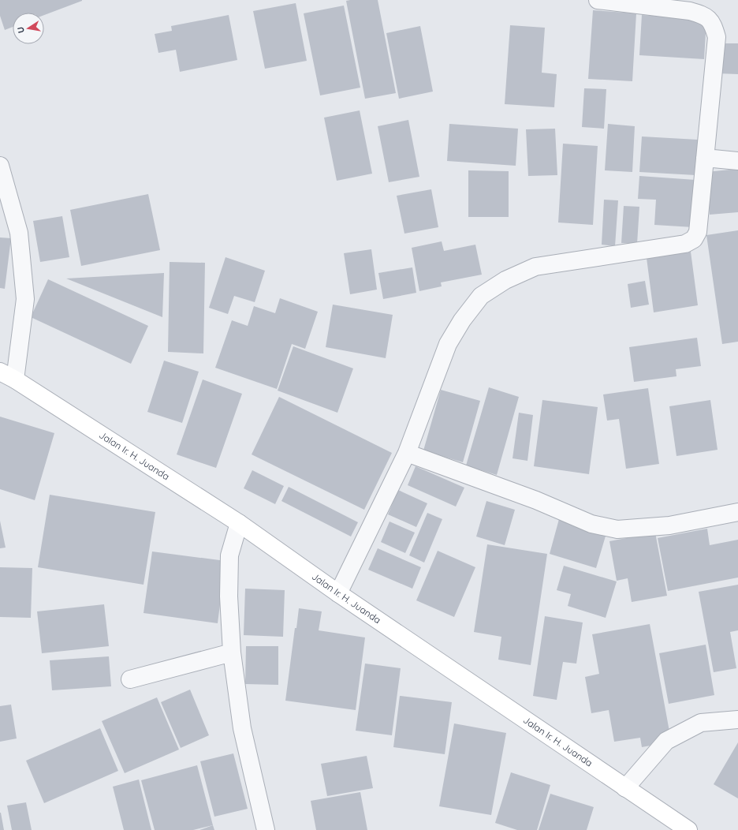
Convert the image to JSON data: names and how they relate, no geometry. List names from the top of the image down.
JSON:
{
  "streets": {
    "main road": ["Jalan Ir. H. Juanda"]
  },
  "north": "left"
}
